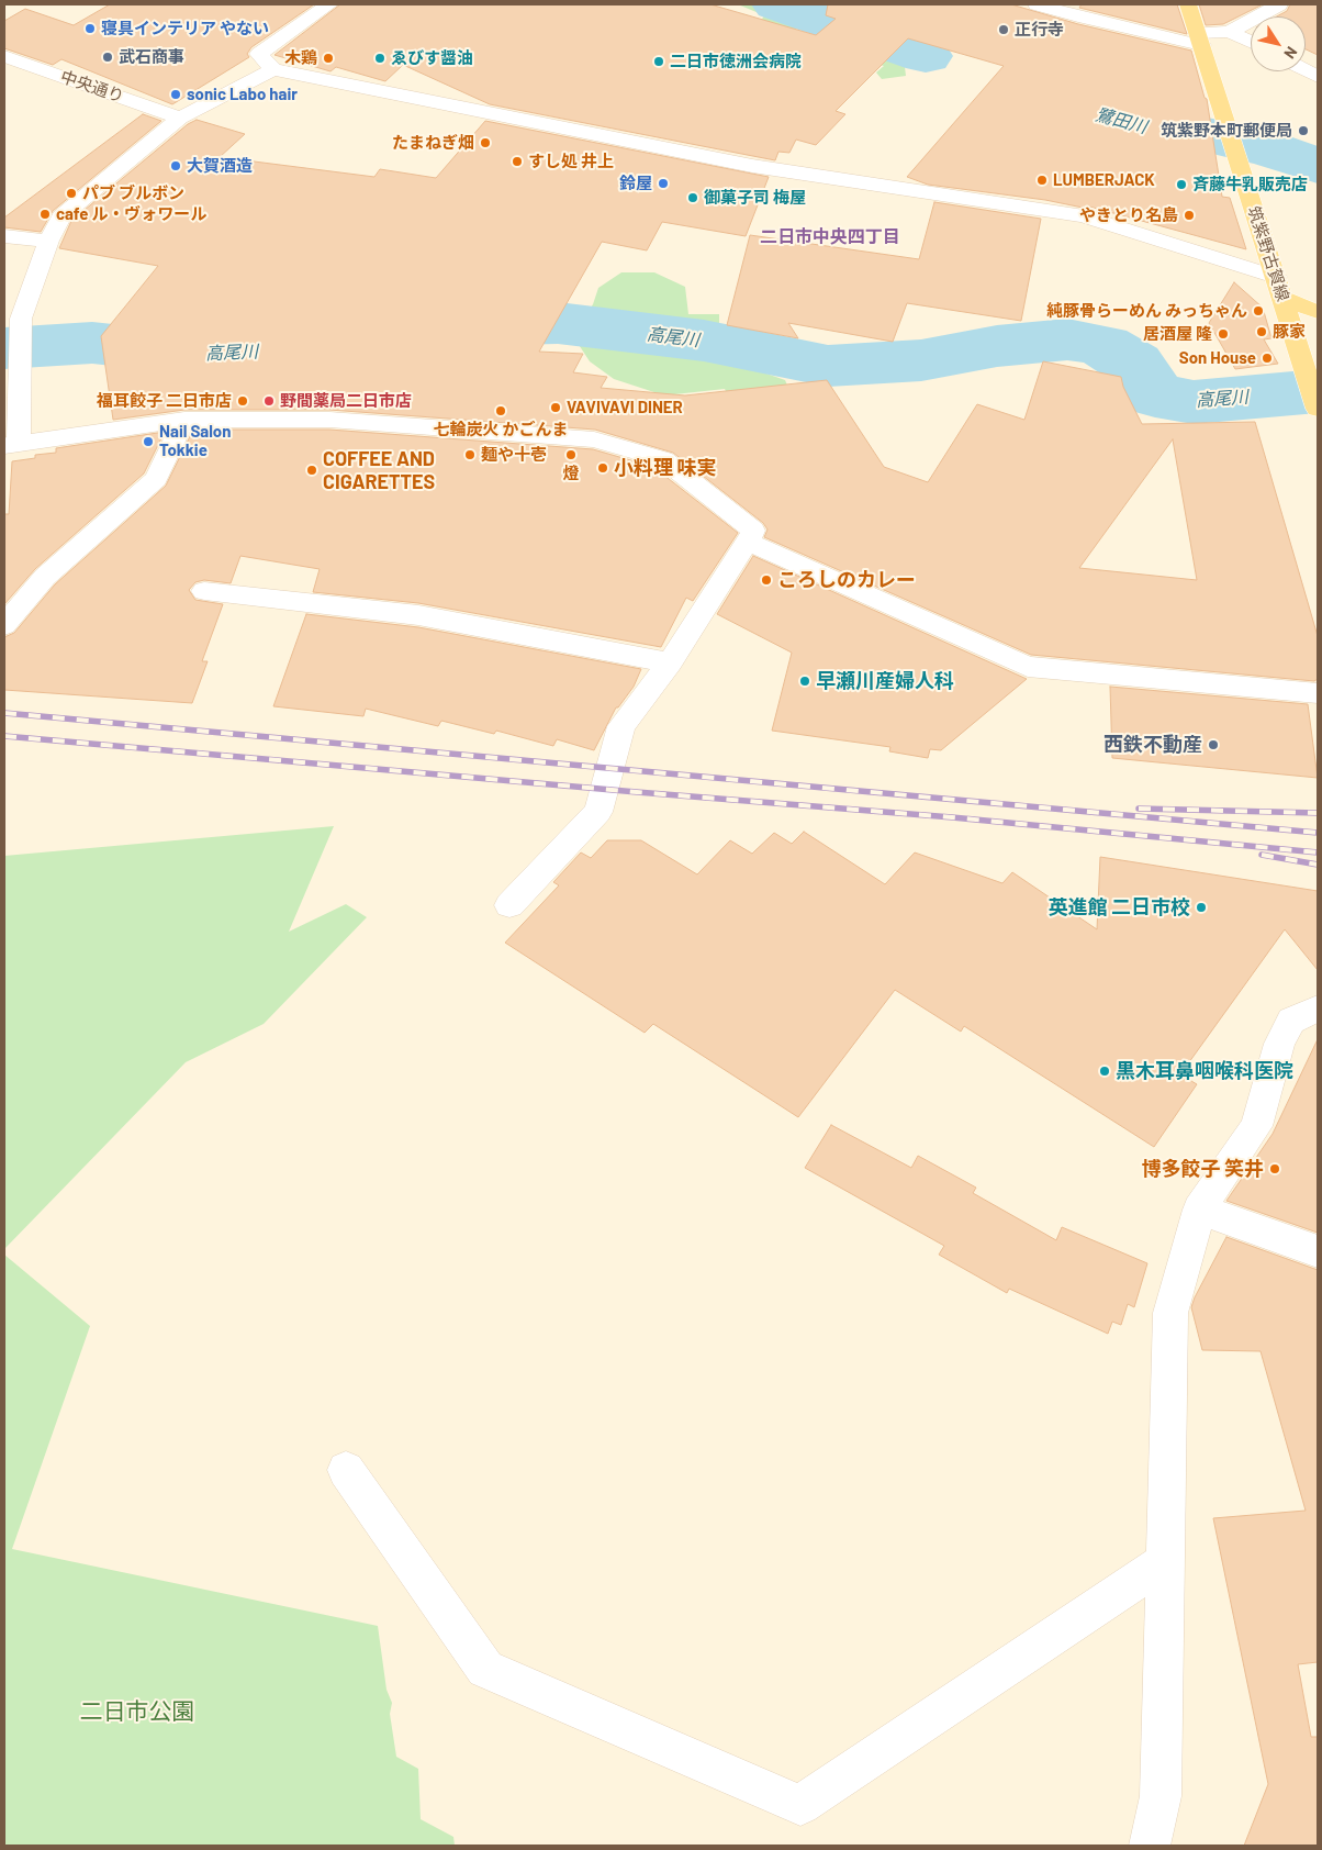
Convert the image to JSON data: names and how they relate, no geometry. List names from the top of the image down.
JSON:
{
  "streets": {
    "main road": ["筑紫野古賀線"],
    "street": ["中央通り"]
  },
  "districts": ["二日市中央四丁目"],
  "water": ["鷺田川", "高尾川"],
  "parks": ["二日市公園"],
  "places": [
    "寝具インテリア やない",
    "正行寺",
    "武石商事",
    "木鶏",
    "ゑびす醤油",
    "二日市徳洲会病院",
    "sonic Labo hair",
    "筑紫野本町郵便局",
    "たまねぎ畑",
    "すし処 井上",
    "大賀酒造",
    "LUMBERJACK",
    "鈴屋",
    "斉藤牛乳販売店",
    "パブ ブルボン",
    "御菓子司 梅屋",
    "cafe ル・ヴォワール",
    "やきとり名島",
    "純豚骨らーめん みっちゃん",
    "豚家",
    "居酒屋 隆",
    "Son House",
    "福耳餃子 二日市店",
    "野間薬局二日市店",
    "VAVIVAVI DINER",
    "七輪炭火 かごんま",
    "Nail Salon Tokkie",
    "麺や十壱",
    "燈",
    "小料理 味実",
    "COFFEE AND CIGARETTES",
    "ころしのカレー",
    "早瀬川産婦人科",
    "西鉄不動産",
    "英進館 二日市校",
    "黒木耳鼻咽喉科医院",
    "博多餃子 笑井"
  ],
  "north": "bottom right"
}
